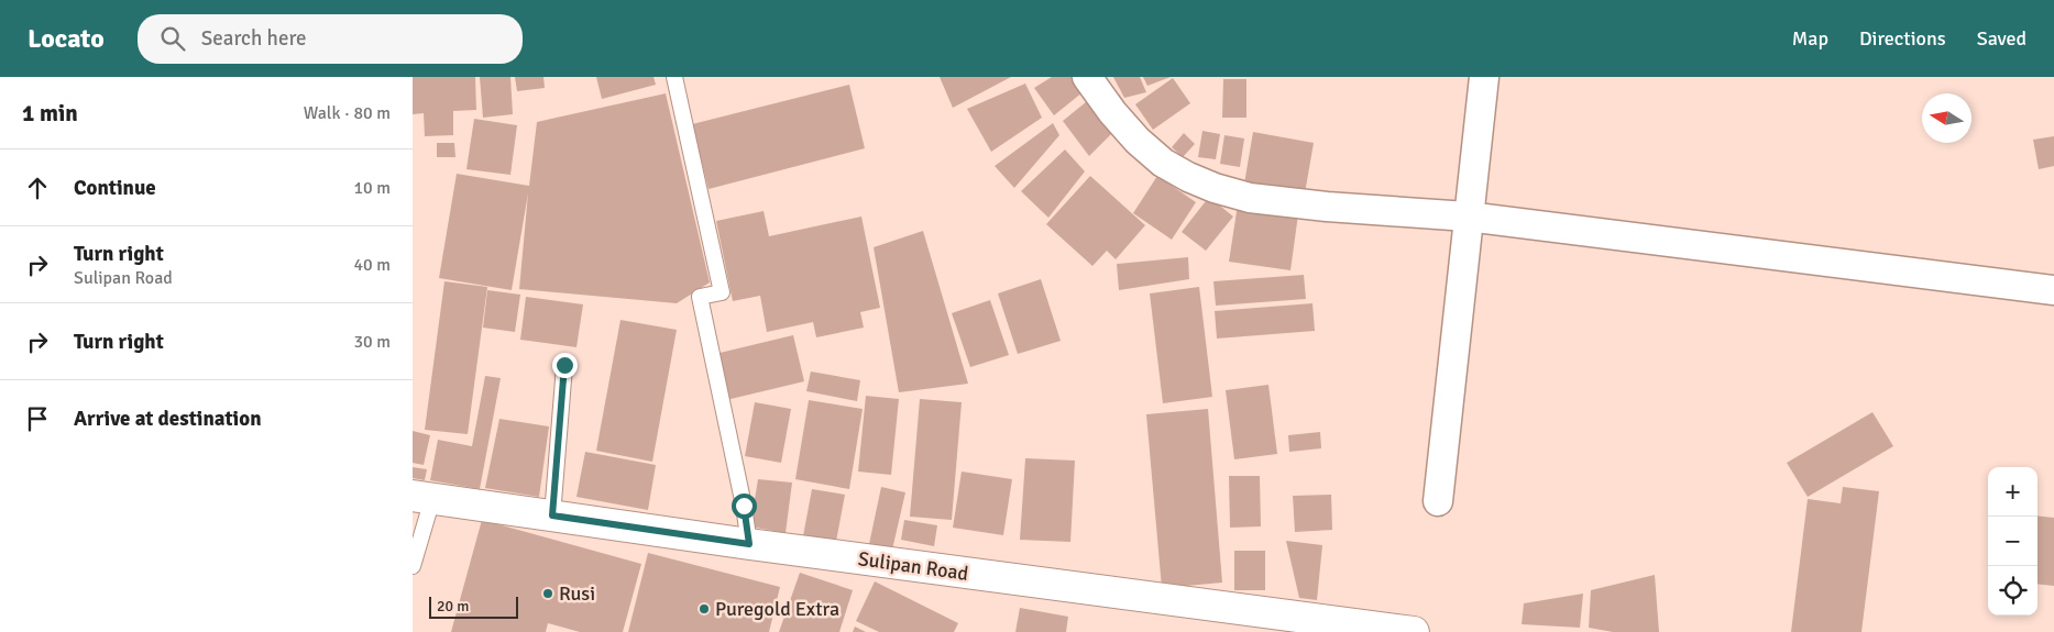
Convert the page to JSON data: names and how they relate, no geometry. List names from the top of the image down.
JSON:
{
  "streets": {
    "street": ["Sulipan Road"]
  },
  "places": ["Rusi", "Puregold Extra"],
  "scale_bar": "20 m",
  "north": "left",
  "page": {
    "header": "Locato",
    "search": "Search here",
    "nav": ["Map", "Directions", "Saved"],
    "heading": ["1 min", "Walk · 80 m"],
    "list": [
      ["Continue", "10 m"],
      ["Turn right", "Sulipan Road", "40 m"],
      ["Turn right", "30 m"],
      "Arrive at destination"
    ],
    "map_buttons": ["+", "−"],
    "scale": "20 m"
  }
}
